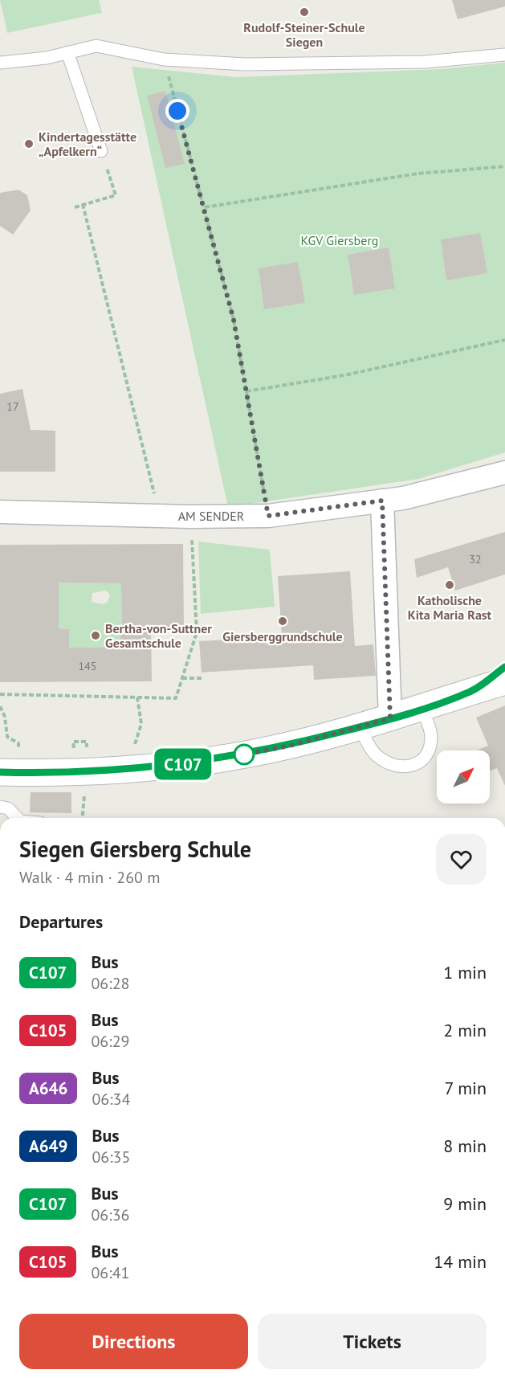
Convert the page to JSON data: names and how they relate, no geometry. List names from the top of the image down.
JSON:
{
  "streets": {
    "street": ["AM SENDER"]
  },
  "parks": ["KGV Giersberg"],
  "places": [
    "Rudolf-Steiner-Schule Siegen",
    "Kindertagesstätte „Apfelkern“",
    "Katholische Kita Maria Rast",
    "Giersberggrundschule",
    "Bertha-von-Suttner Gesamtschule"
  ],
  "lines": ["bus line C107"],
  "house_numbers": ["17", "32", "145"],
  "north": "top right",
  "page": {
    "on_map": "C107",
    "heading": [
      ["Siegen Giersberg Schule", "Walk · 4 min · 260 m"],
      "Departures"
    ],
    "list": [
      {
        "mark": "C107",
        "name": "Bus",
        "note": "06:28",
        "value": "1 min"
      },
      {
        "mark": "C105",
        "name": "Bus",
        "note": "06:29",
        "value": "2 min"
      },
      {
        "mark": "A646",
        "name": "Bus",
        "note": "06:34",
        "value": "7 min"
      },
      {
        "mark": "A649",
        "name": "Bus",
        "note": "06:35",
        "value": "8 min"
      },
      {
        "mark": "C107",
        "name": "Bus",
        "note": "06:36",
        "value": "9 min"
      },
      {
        "mark": "C105",
        "name": "Bus",
        "note": "06:41",
        "value": "14 min"
      }
    ],
    "buttons": ["Directions", "Tickets"]
  }
}
